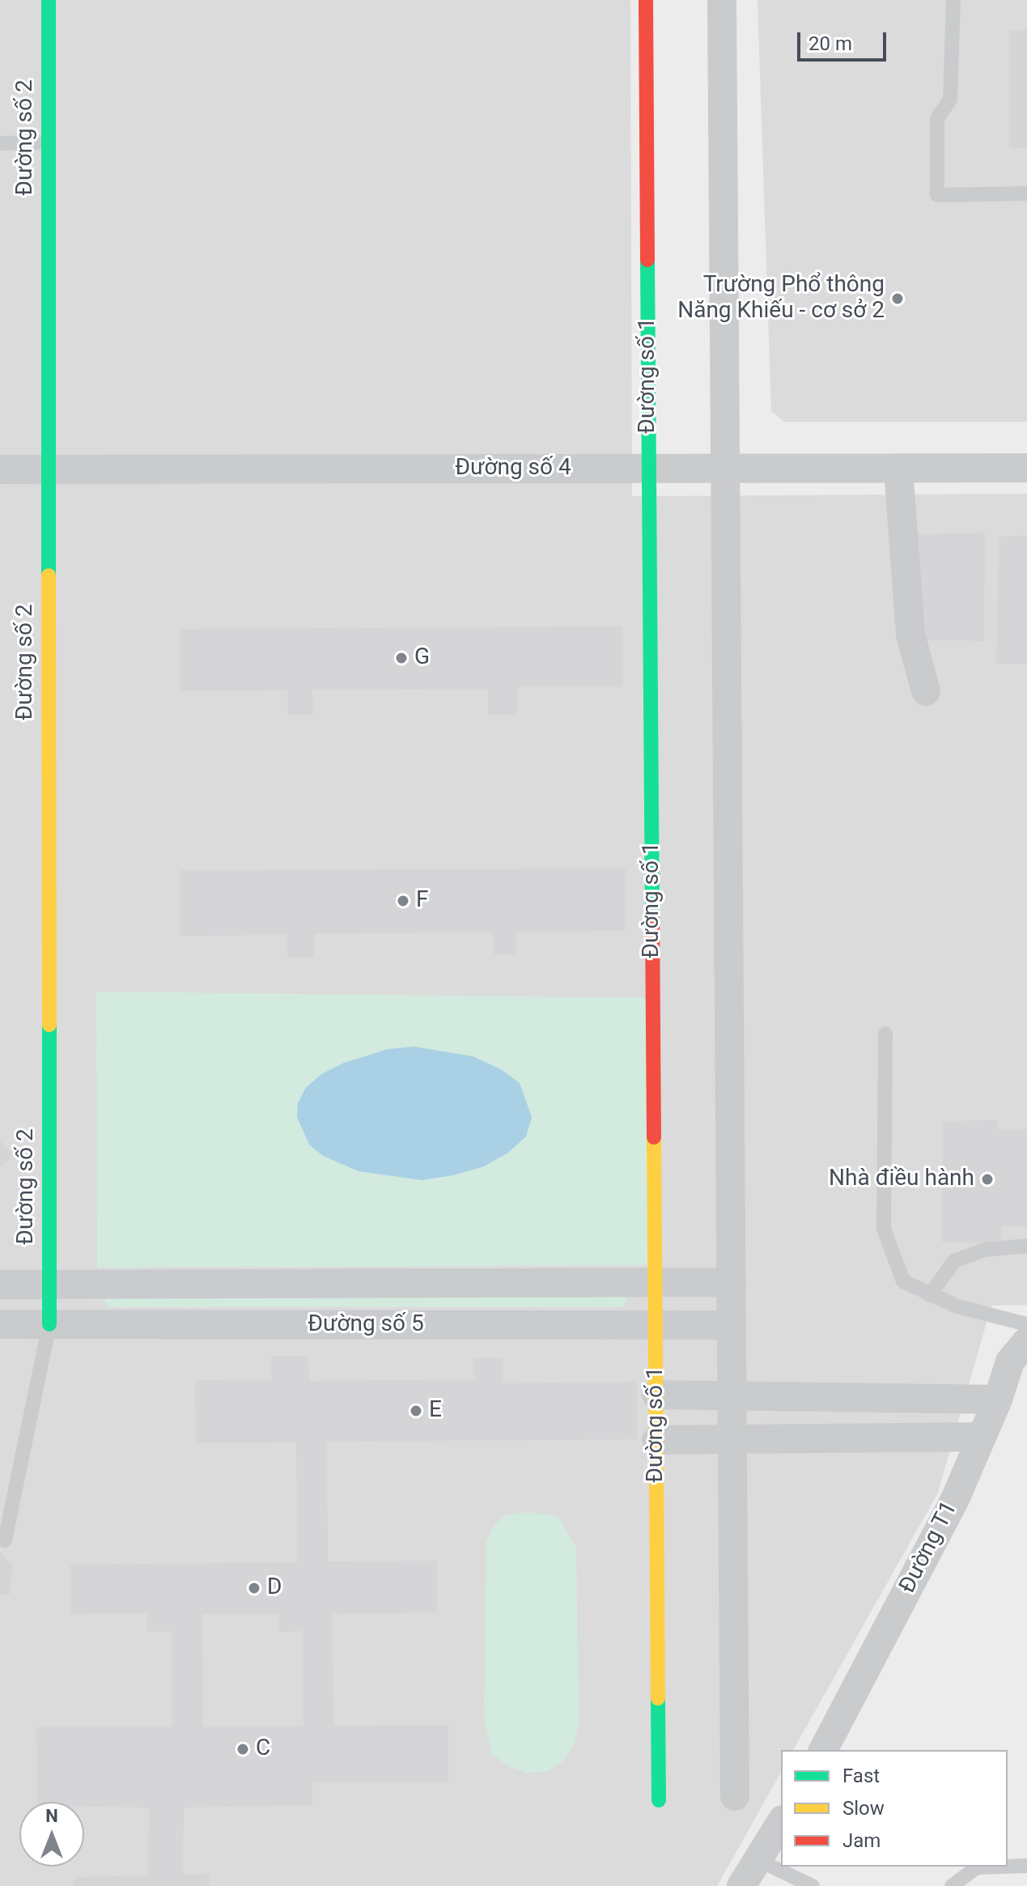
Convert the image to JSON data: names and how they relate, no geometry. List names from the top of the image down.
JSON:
{
  "streets": {
    "street": [
      "Đường số 2",
      "Đường số 1",
      "Đường số 4",
      "Đường số 5",
      "Đường T1"
    ]
  },
  "crossings": [
    ["Đường số 2", "Đường số 4"],
    ["Đường số 2", "Đường số 5"],
    ["Đường số 1", "Đường số 4"],
    ["Đường số 1", "Đường số 5"]
  ],
  "places": [
    "Trường Phổ thông Năng Khiếu - cơ sở 2",
    "G",
    "F",
    "Nhà điều hành",
    "E",
    "D",
    "C"
  ],
  "legend": ["Fast", "Slow", "Jam"],
  "scale_bar": "20 m",
  "north": "top"
}
